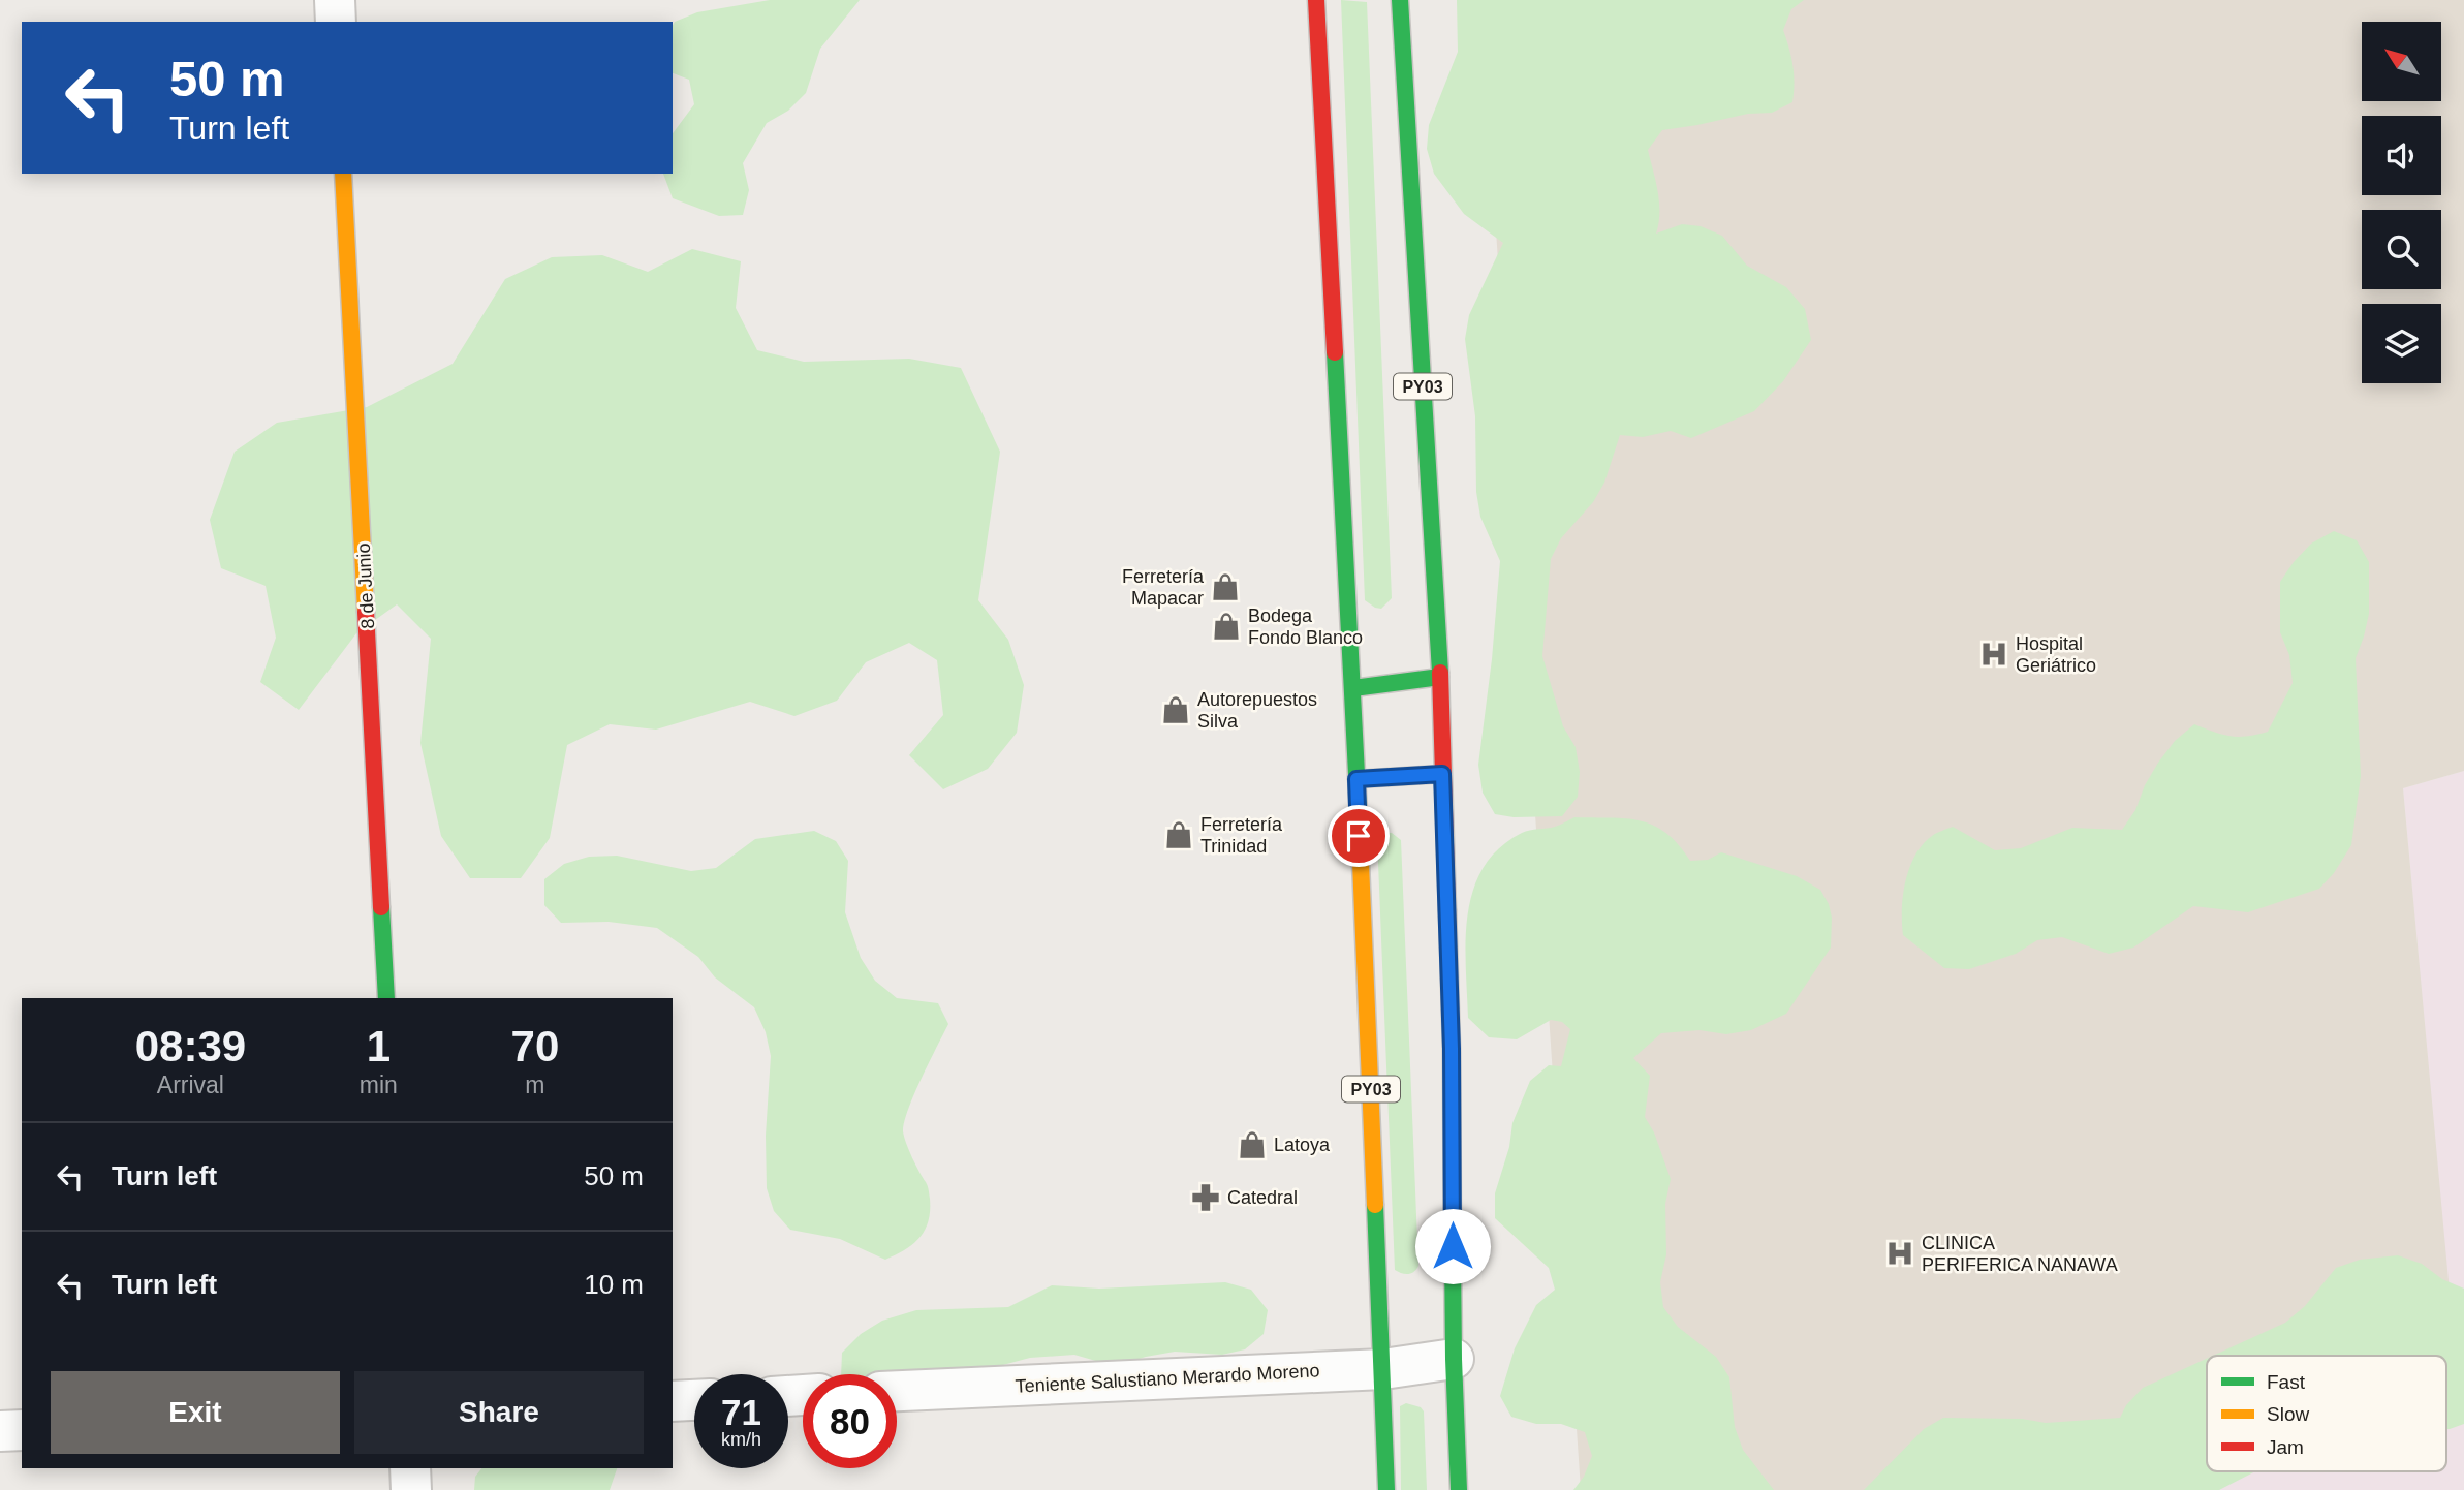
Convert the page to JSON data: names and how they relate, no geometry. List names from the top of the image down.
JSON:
{
  "streets": {
    "main road": ["PY03", "8 de Junio"],
    "street": ["Teniente Salustiano Merardo Moreno"]
  },
  "crossings": [
    ["PY03", "Teniente Salustiano Merardo Moreno"]
  ],
  "places": {
    "shop": [
      "Ferretería Mapacar",
      "Bodega Fondo Blanco",
      "Autorepuestos Silva",
      "Ferretería Trinidad",
      "Latoya"
    ],
    "hospital": ["Hospital Geriátrico", "CLINICA PERIFERICA NANAWA"],
    "pharmacy": ["Catedral"]
  },
  "legend": ["Fast", "Slow", "Jam"],
  "north": "top left",
  "page": {
    "turn": ["50 m", "Turn left"],
    "eta": [
      "08:39",
      "Arrival",
      "1",
      "min",
      "70",
      "m"
    ],
    "list": [
      {
        "name": "Turn left",
        "value": "50 m"
      },
      {
        "name": "Turn left",
        "value": "10 m"
      }
    ],
    "buttons": ["Exit", "Share"],
    "speed": "71 km/h",
    "limit": "80"
  }
}
